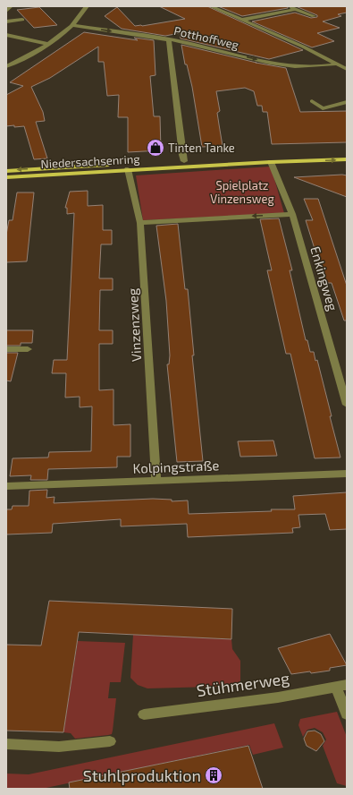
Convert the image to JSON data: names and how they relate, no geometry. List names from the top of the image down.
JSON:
{
  "streets": {
    "main road": ["Niedersachsenring"],
    "street": [
      "Potthoffweg",
      "Enkingweg",
      "Vinzenzweg",
      "Kolpingstraße",
      "Stühmerweg"
    ]
  },
  "crossings": [
    ["Niedersachsenring", "Enkingweg"],
    ["Niedersachsenring", "Vinzenzweg"],
    ["Vinzenzweg", "Kolpingstraße"]
  ],
  "parks": ["Spielplatz Vinzensweg"],
  "places": {
    "shop": ["Tinten Tanke"],
    "building": ["Stuhlproduktion"]
  }
}
